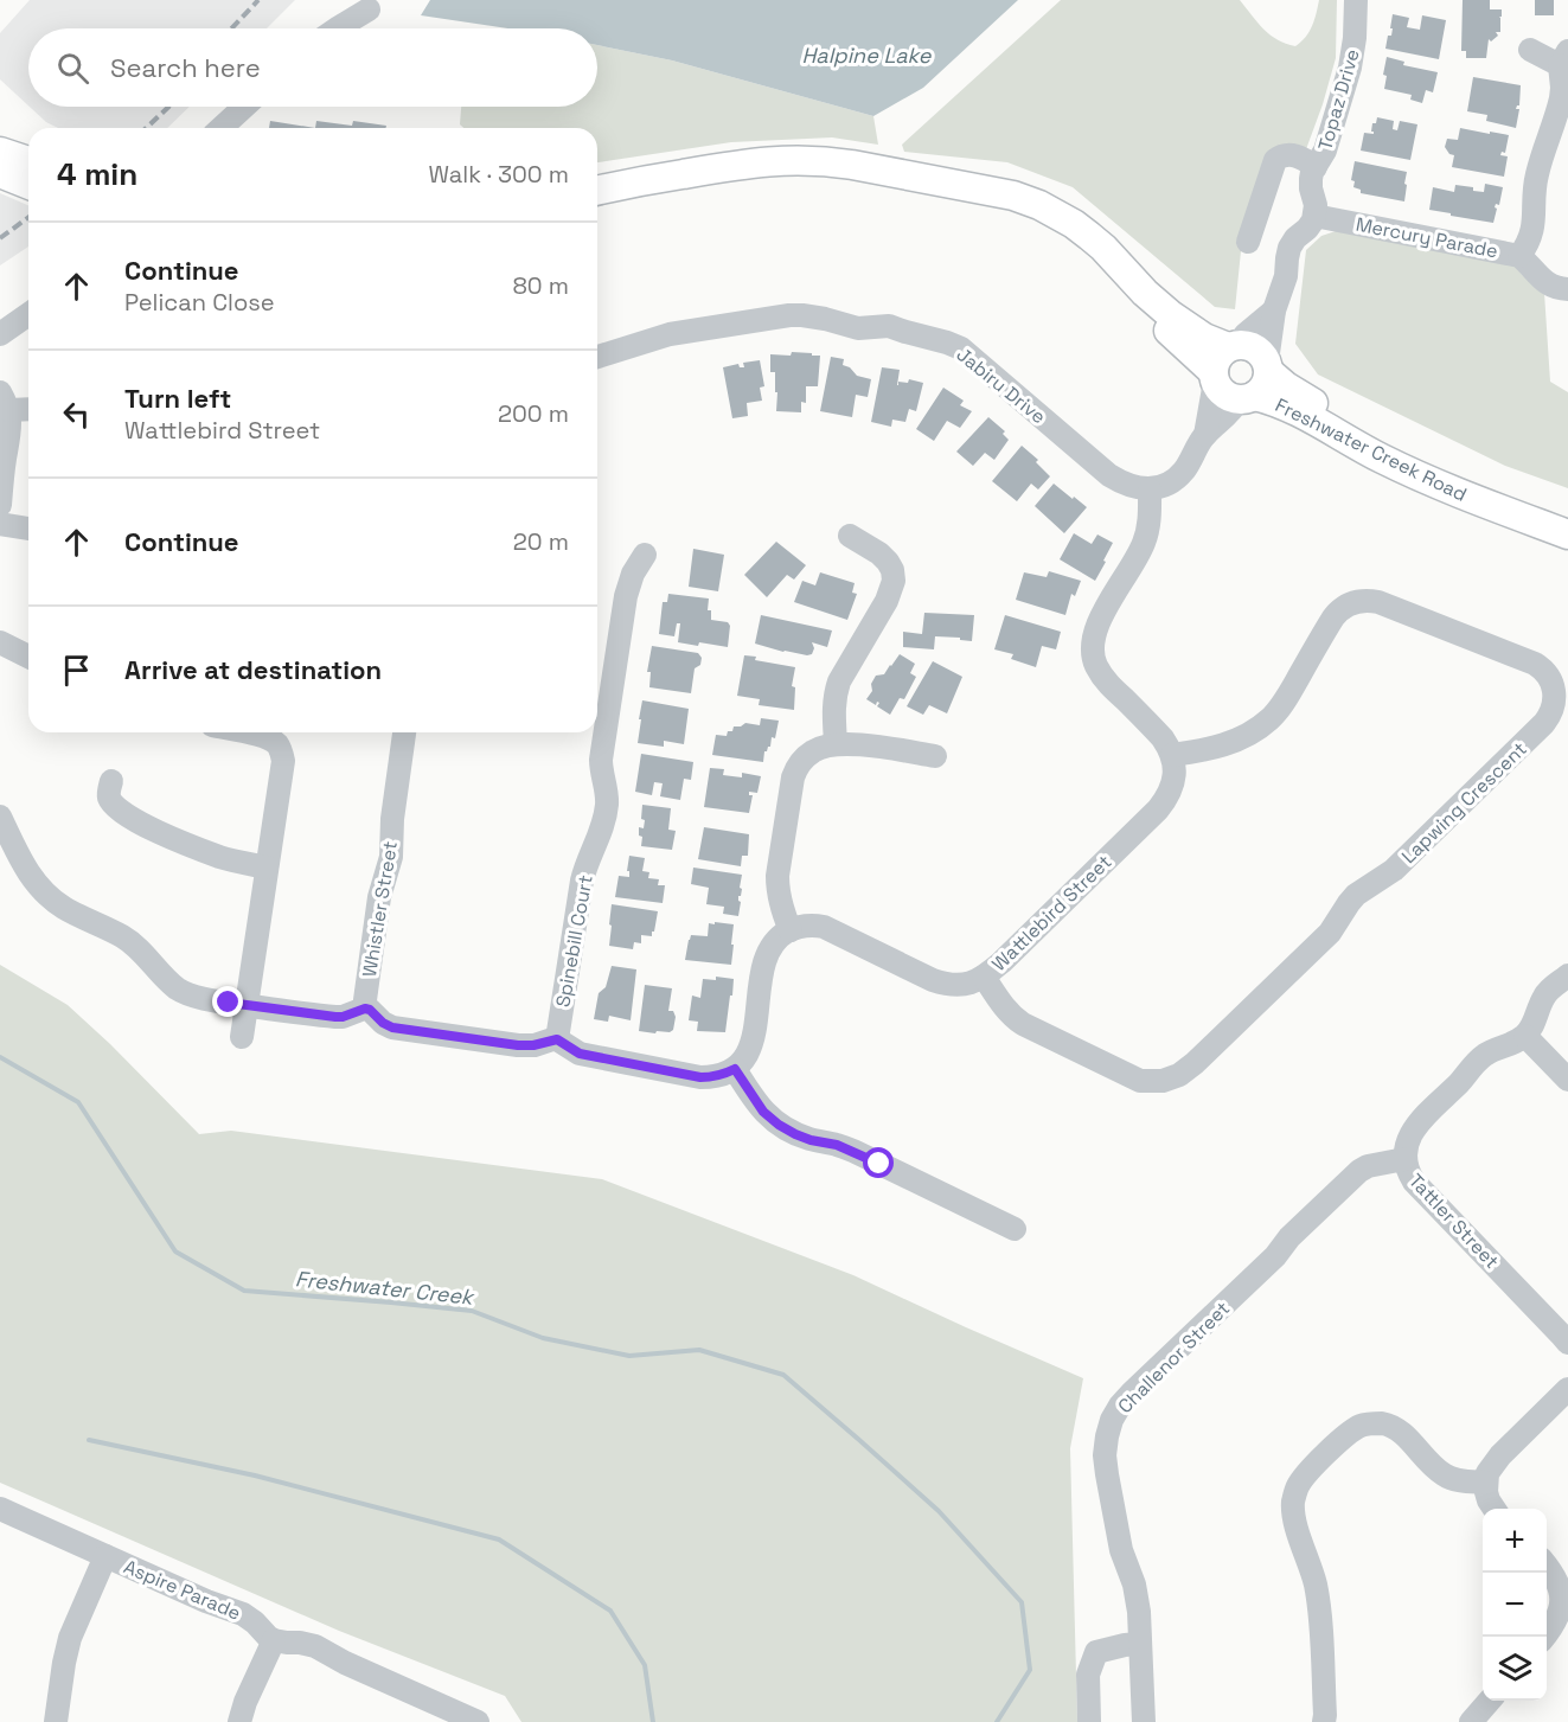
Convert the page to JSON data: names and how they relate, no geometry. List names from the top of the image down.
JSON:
{
  "streets": {
    "main road": ["Freshwater Creek Road"],
    "street": [
      "Topaz Drive",
      "Mercury Parade",
      "Jabiru Drive",
      "Lapwing Crescent",
      "Whistler Street",
      "Wattlebird Street",
      "Spinebill Court",
      "Tattler Street",
      "Challenor Street",
      "Aspire Parade"
    ]
  },
  "crossings": [
    ["Topaz Drive", "Mercury Parade"],
    ["Lapwing Crescent", "Wattlebird Street"],
    ["Tattler Street", "Challenor Street"]
  ],
  "water": ["Halpine Lake", "Freshwater Creek"],
  "page": {
    "search": "Search here",
    "heading": ["4 min", "Walk · 300 m"],
    "list": [
      ["Continue", "Pelican Close", "80 m"],
      ["Turn left", "Wattlebird Street", "200 m"],
      ["Continue", "20 m"],
      "Arrive at destination"
    ],
    "map_buttons": ["+", "−"]
  }
}
